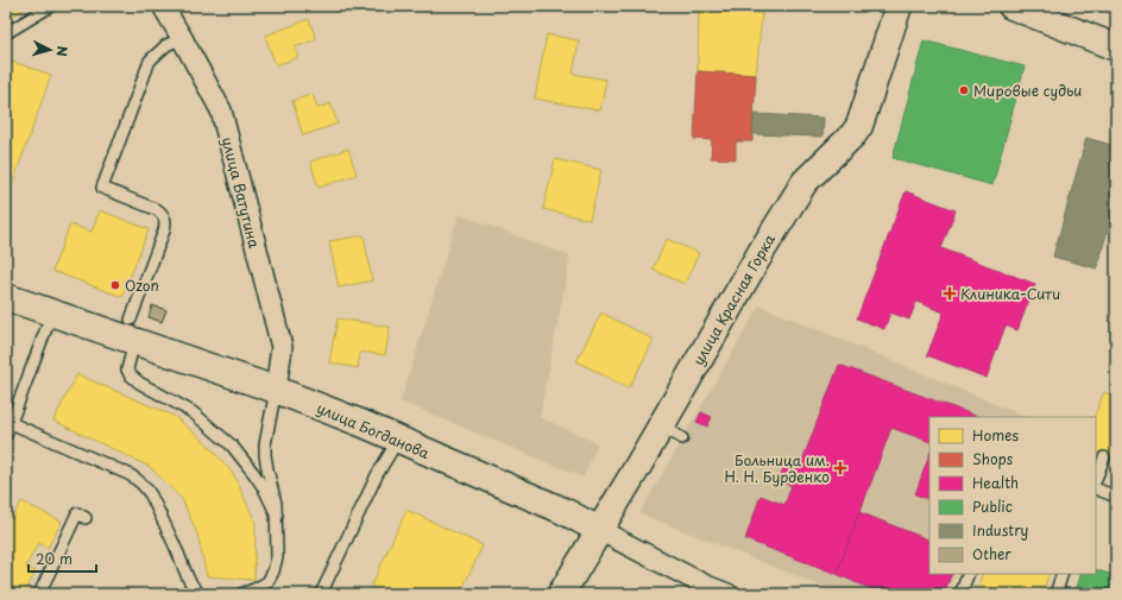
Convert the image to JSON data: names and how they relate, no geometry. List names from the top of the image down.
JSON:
{
  "streets": {
    "main road": ["улица Красная Горка", "улица Богданова"],
    "street": ["улица Ватутина"]
  },
  "crossings": [
    ["улица Ватутина", "улица Богданова"],
    ["улица Красная Горка", "улица Богданова"]
  ],
  "places": {
    "other": ["Мировые судьи", "Ozon"],
    "health": ["Клиника-Сити", "Больница им. Н. Н. Бурденко"]
  },
  "legend": [
    "Homes",
    "Shops",
    "Health",
    "Public",
    "Industry",
    "Other"
  ],
  "scale_bar": "20 m",
  "north": "right"
}
